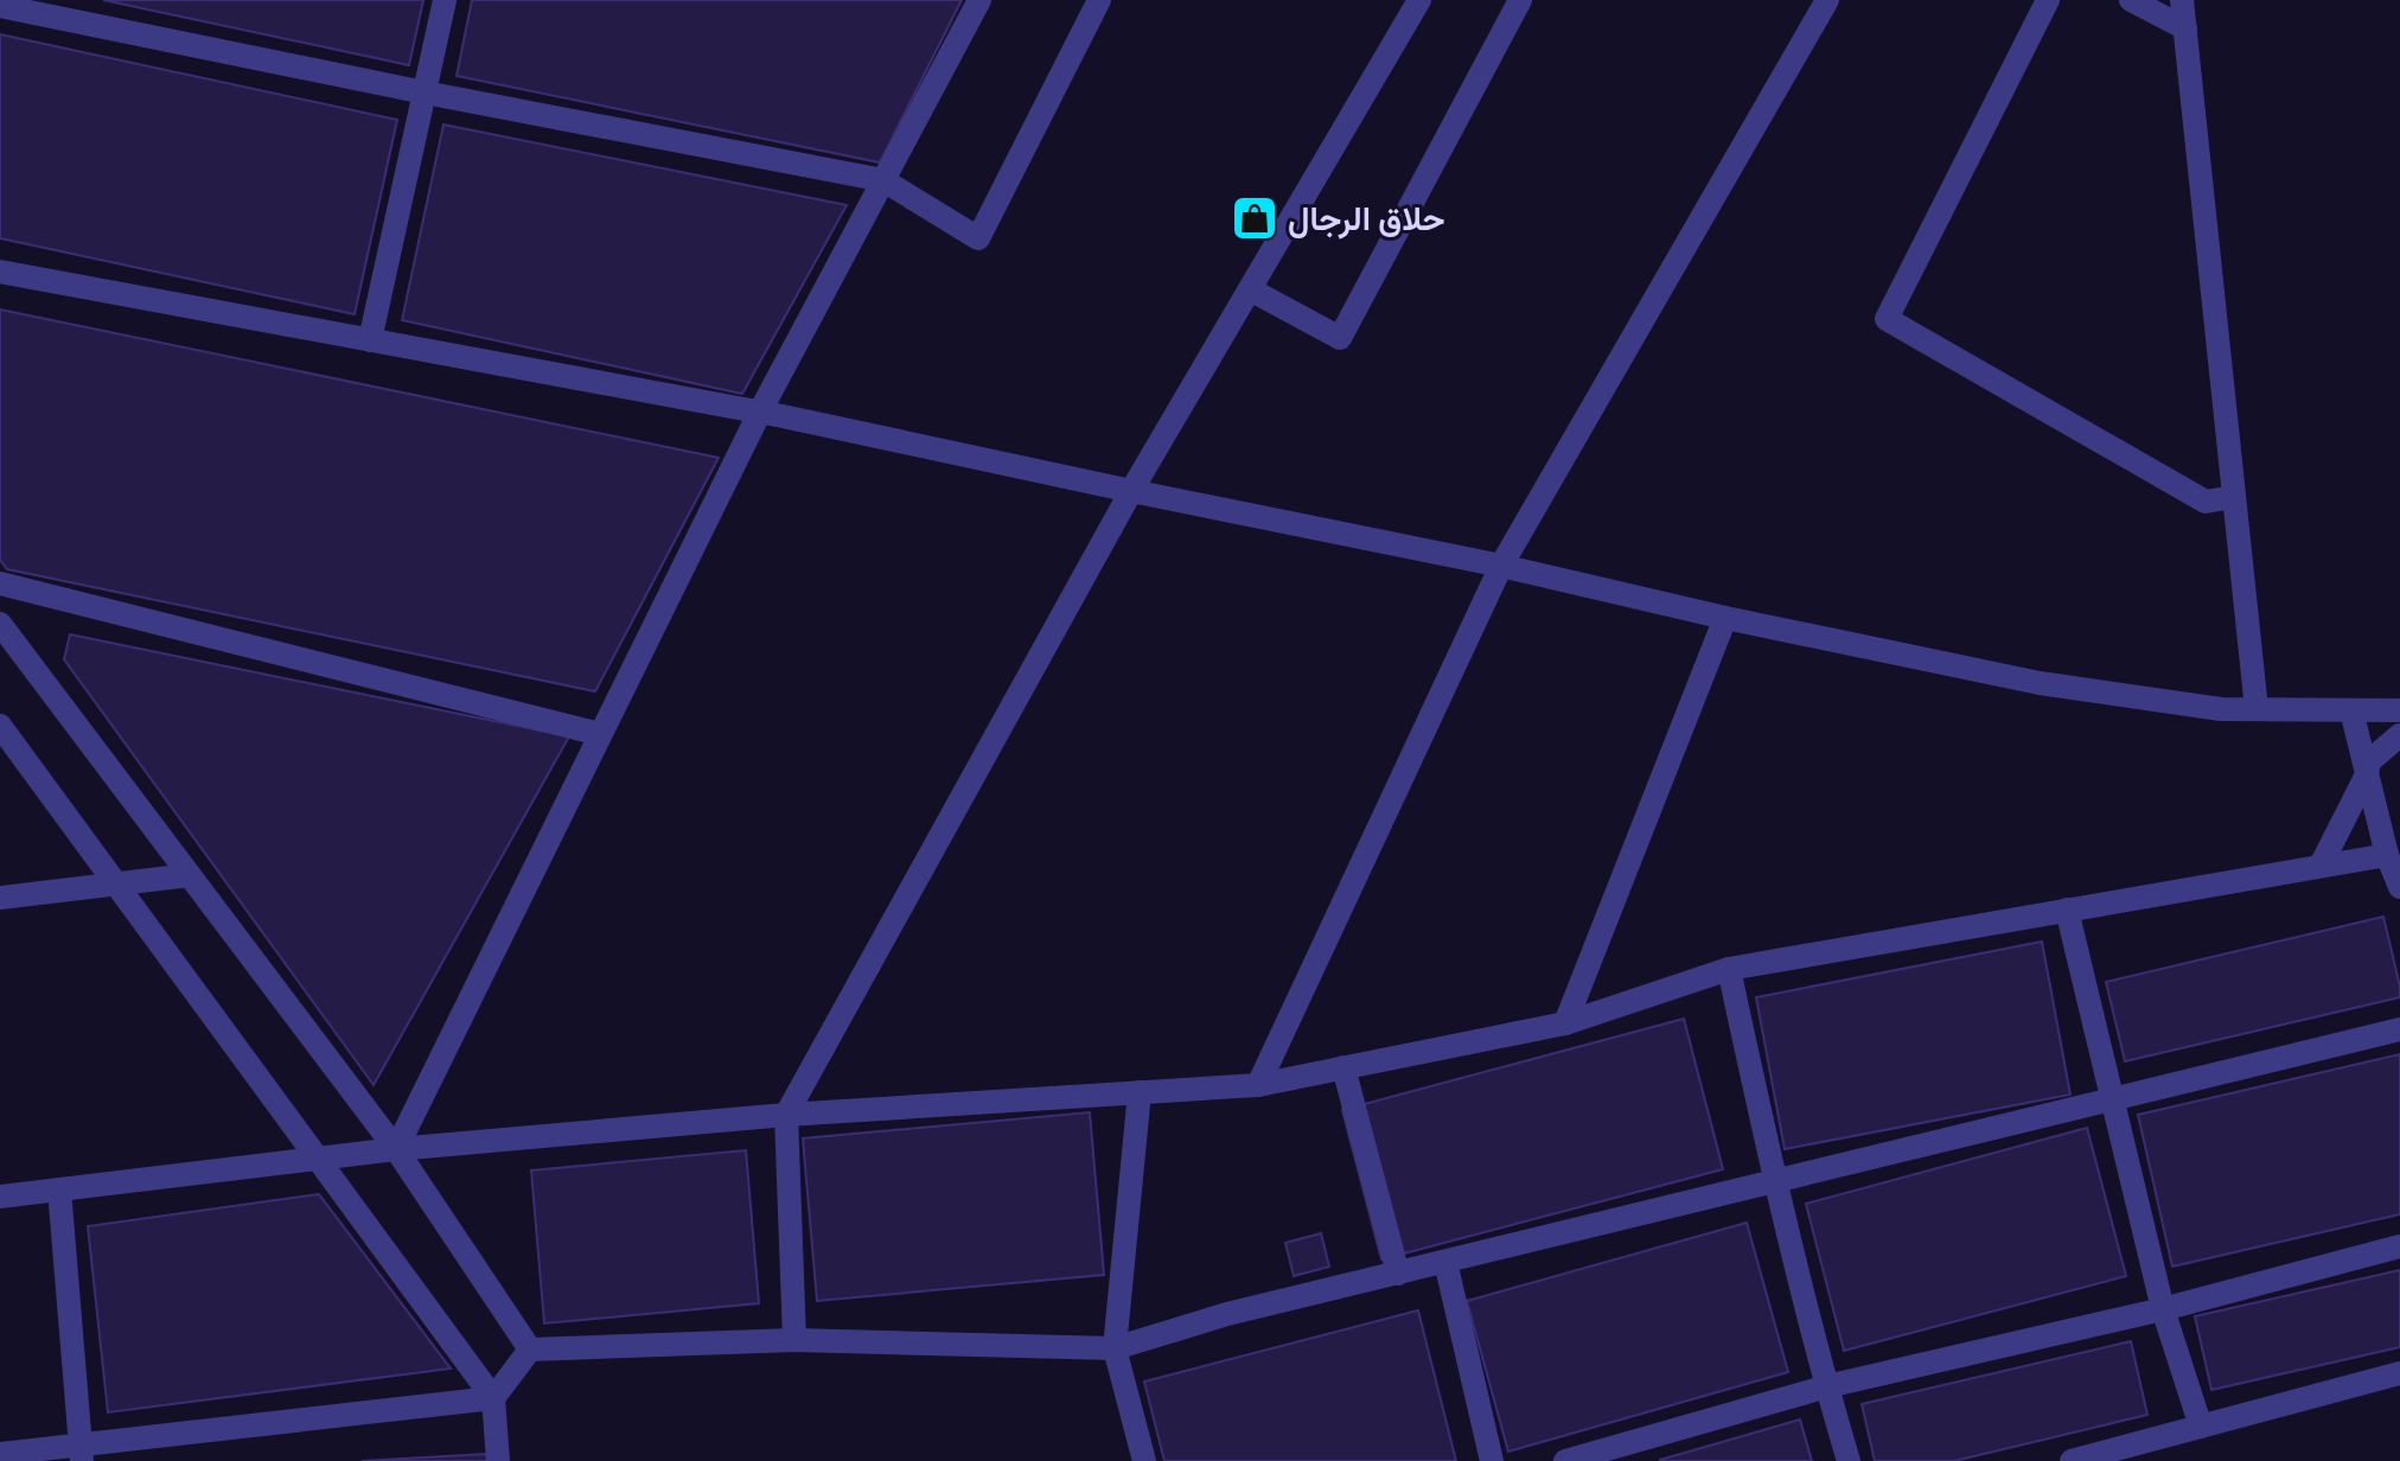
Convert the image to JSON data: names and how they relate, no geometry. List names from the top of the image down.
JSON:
{
  "places": {
    "shop": ["حلاق الرجال"]
  }
}
